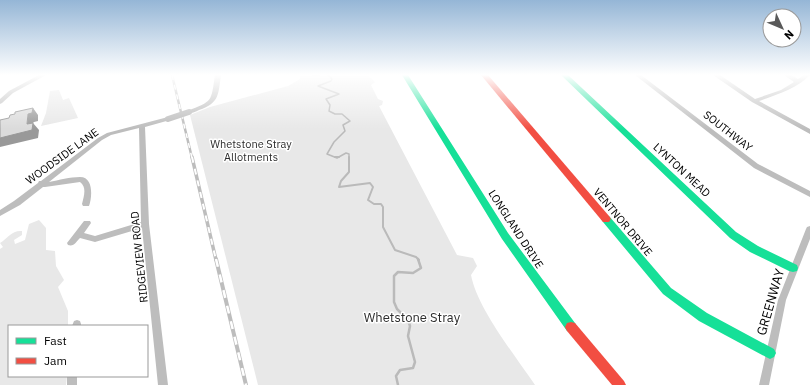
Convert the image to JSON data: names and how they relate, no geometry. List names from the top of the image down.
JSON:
{
  "streets": {
    "street": [
      "SOUTHWAY",
      "WOODSIDE LANE",
      "LYNTON MEAD",
      "VENTNOR DRIVE",
      "LONGLAND DRIVE",
      "RIDGEVIEW ROAD",
      "GREENWAY"
    ]
  },
  "crossings": [
    ["WOODSIDE LANE", "RIDGEVIEW ROAD"],
    ["LYNTON MEAD", "GREENWAY"],
    ["VENTNOR DRIVE", "GREENWAY"]
  ],
  "parks": ["Whetstone Stray Allotments", "Whetstone Stray"],
  "legend": ["Fast", "Jam"],
  "north": "bottom right"
}
